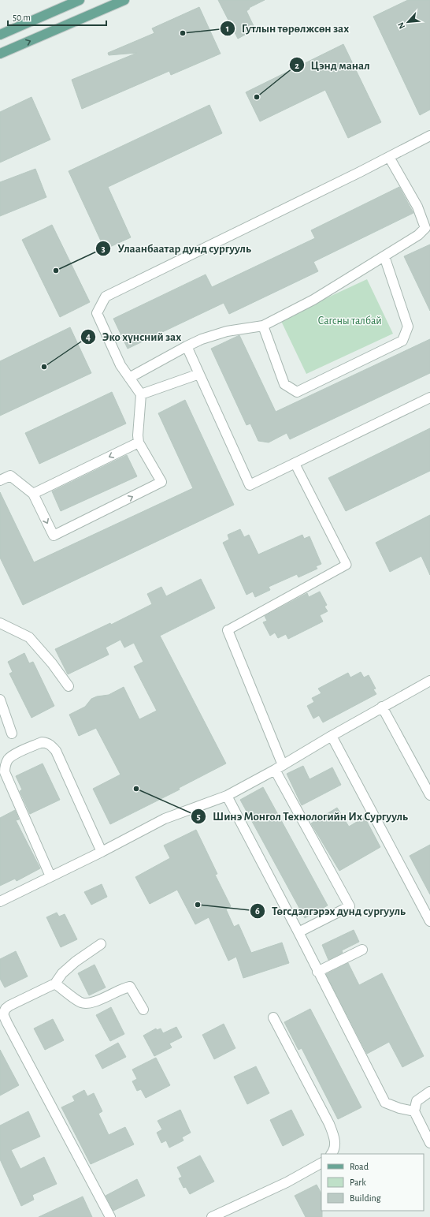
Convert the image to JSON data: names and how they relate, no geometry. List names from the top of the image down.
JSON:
{
  "parks": ["Сагсны талбай"],
  "places": [
    "Гутлын төрөлжсөн зах",
    "Цэнд манал",
    "Улаанбаатар дунд сургууль",
    "Эко хүнсний зах",
    "Шинэ Монгол Технологийн Их Сургууль",
    "Төгсдэлгэрэх дунд сургууль"
  ],
  "legend": ["Road", "Park", "Building"],
  "scale_bar": "50 m",
  "north": "bottom left"
}
